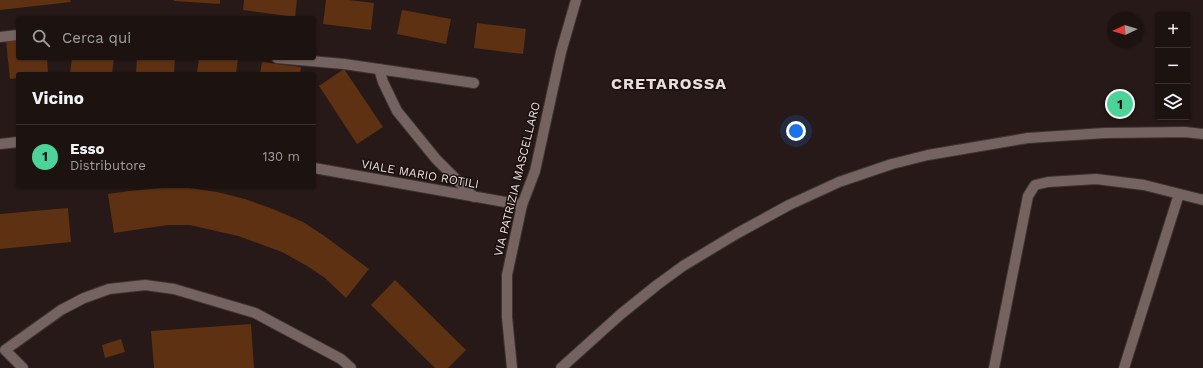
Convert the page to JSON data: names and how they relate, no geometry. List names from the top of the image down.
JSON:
{
  "streets": {
    "street": ["VIALE MARIO ROTILI", "VIA PATRIZIA MASCELLARO"]
  },
  "crossings": [
    ["VIALE MARIO ROTILI", "VIA PATRIZIA MASCELLARO"]
  ],
  "districts": ["CRETAROSSA"],
  "north": "left",
  "page": {
    "map_buttons": ["+", "−"],
    "search": "Cerca qui",
    "heading": "Vicino",
    "pins": "1",
    "list": [
      {
        "mark": "1",
        "name": "Esso",
        "note": "Distributore",
        "value": "130 m"
      }
    ]
  }
}
